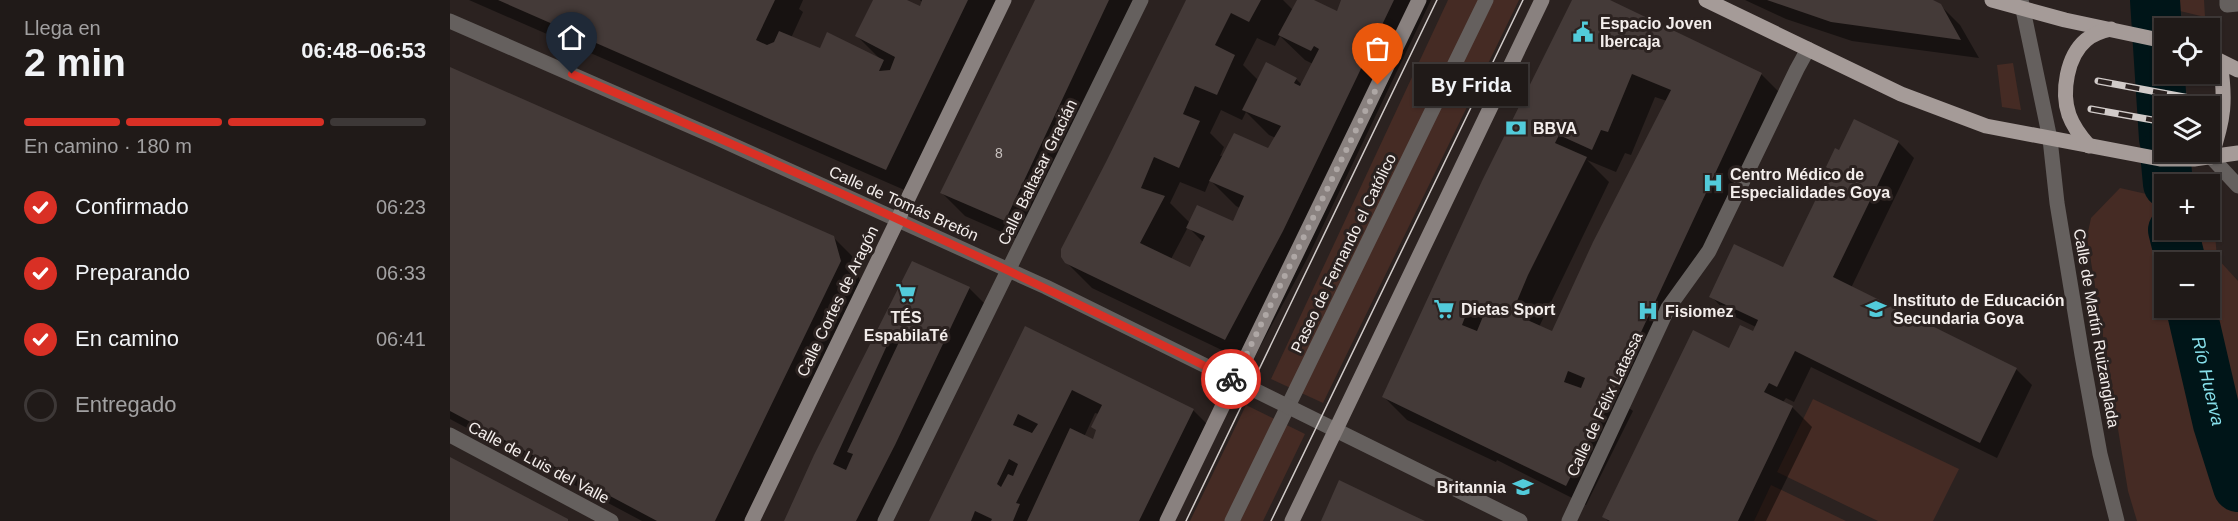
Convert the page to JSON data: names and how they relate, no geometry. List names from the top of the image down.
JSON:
{
  "streets": {
    "main road": ["Calle Cortes de Aragón"],
    "street": [
      "Calle Baltasar Gracián",
      "Calle de Tomás Bretón",
      "Paseo de Fernando el Católico",
      "Calle de Martín Ruizanglada",
      "Calle de Félix Latassa",
      "Calle de Luis del Valle"
    ]
  },
  "crossings": [
    ["Calle Baltasar Gracián", "Calle de Tomás Bretón"],
    ["Calle de Tomás Bretón", "Paseo de Fernando el Católico"],
    ["Calle de Tomás Bretón", "Calle Cortes de Aragón"]
  ],
  "water": ["Río Huerva"],
  "places": {
    "public building": ["Espacio Joven Ibercaja"],
    "other": ["By Frida"],
    "bank": ["BBVA"],
    "hospital": ["Centro Médico de Especialidades Goya", "Fisiomez"],
    "supermarket": ["TÉS EspabilaTé", "Dietas Sport"],
    "school or university": ["Instituto de Educación Secundaria Goya", "Britannia"]
  },
  "house_numbers": ["8"],
  "page": {
    "heading": ["2 min", "Llega en", "06:48–06:53"],
    "map_buttons": ["+", "−"],
    "bubble": "By Frida",
    "bar": "En camino · 180 m",
    "list": [
      ["Confirmado", "06:23"],
      ["Preparando", "06:33"],
      ["En camino", "06:41"],
      "Entregado"
    ]
  }
}
